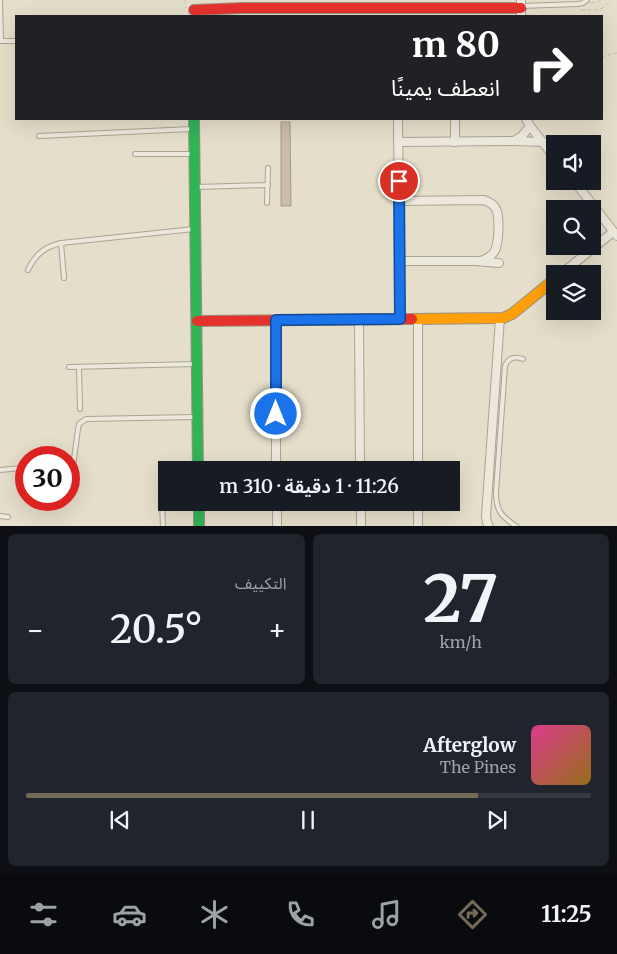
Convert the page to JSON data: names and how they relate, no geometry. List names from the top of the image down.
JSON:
{
  "page": {
    "turn": ["80 m", "انعطف يمينًا"],
    "limit": "30",
    "trip": "11:26 · 1 دقيقة · 310 m",
    "tile": [
      ["27", "km/h"],
      "التكييف"
    ],
    "heat": ["−", "20.5°", "+"],
    "song": ["Afterglow", "The Pines"],
    "tabs": "11:25"
  }
}
